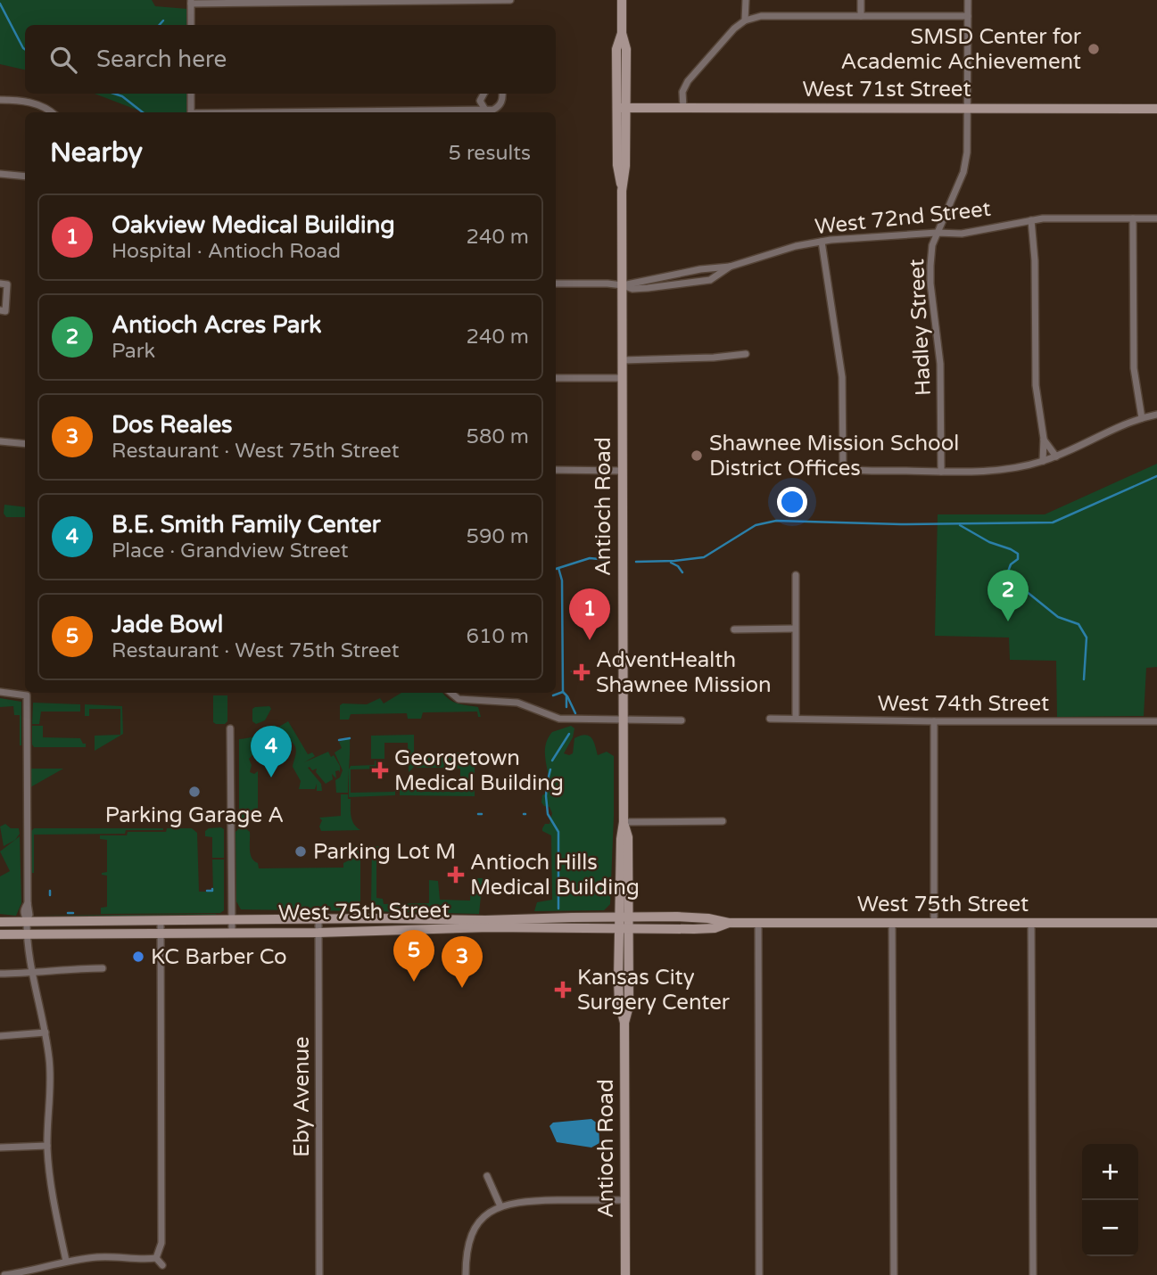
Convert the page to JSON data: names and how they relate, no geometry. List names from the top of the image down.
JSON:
{
  "streets": {
    "main road": ["West 71st Street", "Antioch Road", "West 75th Street"],
    "street": [
      "West 72nd Street",
      "Hadley Street",
      "West 74th Street",
      "Eby Avenue"
    ]
  },
  "crossings": [
    ["West 71st Street", "Hadley Street"],
    ["West 71st Street", "Antioch Road"],
    ["West 72nd Street", "Hadley Street"],
    ["West 72nd Street", "Antioch Road"],
    ["Antioch Road", "West 75th Street"],
    ["West 75th Street", "Eby Avenue"]
  ],
  "places": {
    "other": [
      "SMSD Center for Academic Achievement",
      "Shawnee Mission School District Offices",
      "Parking Garage A",
      "Parking Lot M",
      "KC Barber Co"
    ],
    "health": [
      "AdventHealth Shawnee Mission",
      "Georgetown Medical Building",
      "Antioch Hills Medical Building",
      "Kansas City Surgery Center"
    ]
  },
  "page": {
    "search": "Search here",
    "heading": ["Nearby", "5 results"],
    "list": [
      {
        "mark": "1",
        "name": "Oakview Medical Building",
        "note": "Hospital · Antioch Road",
        "value": "240 m"
      },
      {
        "mark": "2",
        "name": "Antioch Acres Park",
        "note": "Park",
        "value": "240 m"
      },
      {
        "mark": "3",
        "name": "Dos Reales",
        "note": "Restaurant · West 75th Street",
        "value": "580 m"
      },
      {
        "mark": "4",
        "name": "B.E. Smith Family Center",
        "note": "Place · Grandview Street",
        "value": "590 m"
      },
      {
        "mark": "5",
        "name": "Jade Bowl",
        "note": "Restaurant · West 75th Street",
        "value": "610 m"
      }
    ],
    "pins": [
      "2",
      "1",
      "4",
      "5",
      "3"
    ],
    "map_buttons": ["+", "−"]
  }
}
